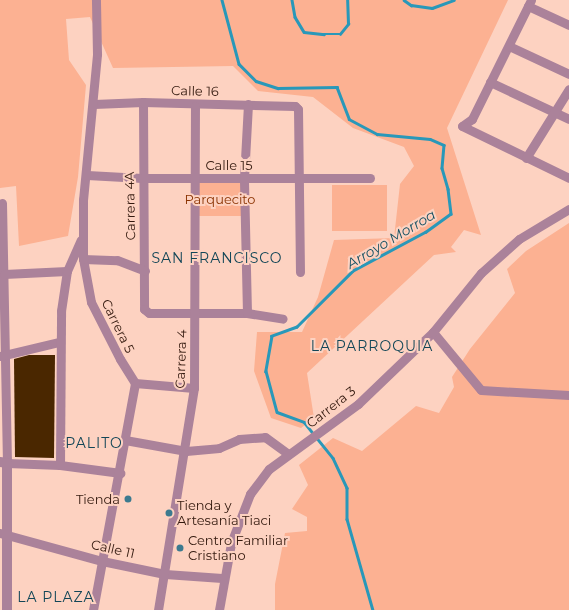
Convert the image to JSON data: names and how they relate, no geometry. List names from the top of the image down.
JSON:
{
  "streets": {
    "street": [
      "Calle 16",
      "Calle 15",
      "Carrera 4A",
      "Carrera 5",
      "Carrera 4",
      "Carrera 3",
      "Calle 11"
    ]
  },
  "crossings": [
    ["Calle 16", "Calle 15"],
    ["Calle 16", "Carrera 4A"],
    ["Calle 16", "Carrera 5"],
    ["Calle 16", "Carrera 4"],
    ["Calle 15", "Carrera 4A"],
    ["Calle 15", "Carrera 5"],
    ["Calle 15", "Carrera 4"],
    ["Carrera 4A", "Carrera 4"],
    ["Carrera 4", "Calle 11"],
    ["Carrera 3", "Calle 11"]
  ],
  "districts": [
    "SAN FRANCISCO",
    "LA PARROQUIA",
    "PALITO",
    "LA PLAZA"
  ],
  "water": ["Arroyo Morroa"],
  "parks": ["Parquecito"],
  "places": ["Tienda", "Tienda y Artesanía Tiaci", "Centro Familiar Cristiano"]
}
